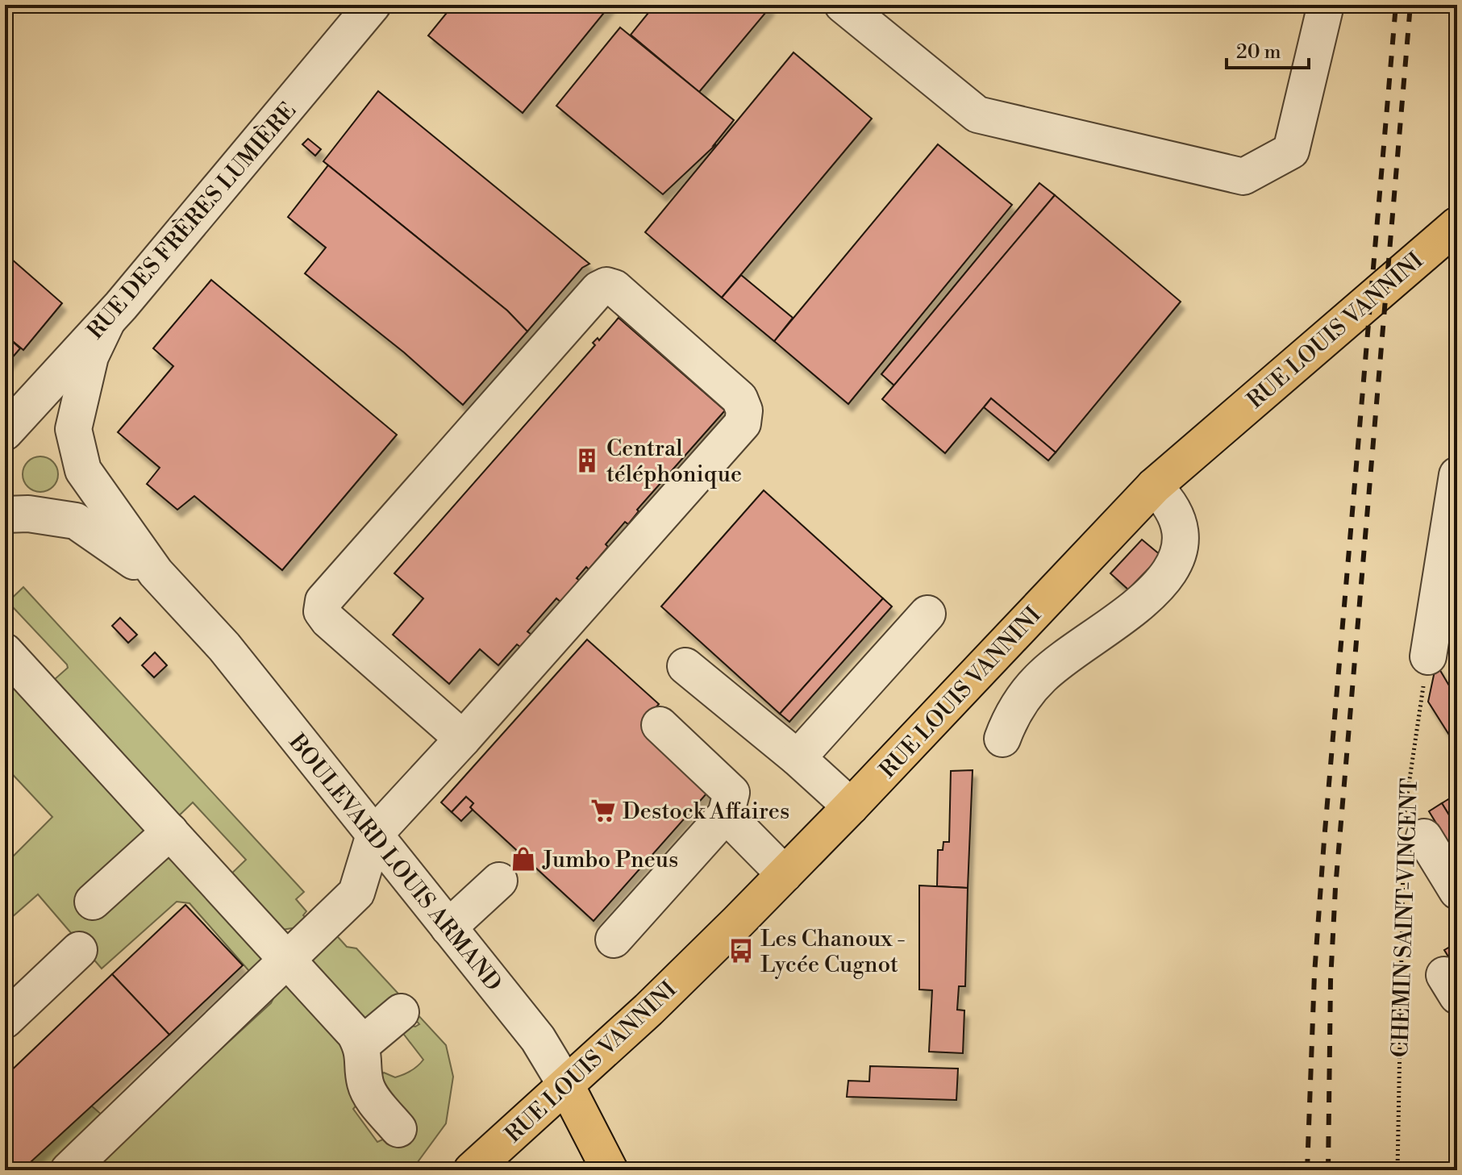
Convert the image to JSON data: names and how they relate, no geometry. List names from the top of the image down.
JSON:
{
  "streets": {
    "main road": ["RUE LOUIS VANNINI", "BOULEVARD LOUIS ARMAND"],
    "street": ["RUE DES FRÈRES LUMIÈRE"],
    "path": ["CHEMIN SAINT-VINCENT"]
  },
  "crossings": [
    ["RUE DES FRÈRES LUMIÈRE", "BOULEVARD LOUIS ARMAND"],
    ["RUE LOUIS VANNINI", "BOULEVARD LOUIS ARMAND"]
  ],
  "places": {
    "building": ["Central téléphonique"],
    "supermarket": ["Destock Affaires"],
    "shop": ["Jumbo Pneus"],
    "bus stop": ["Les Chanoux - Lycée Cugnot"]
  },
  "scale_bar": "20 m"
}
